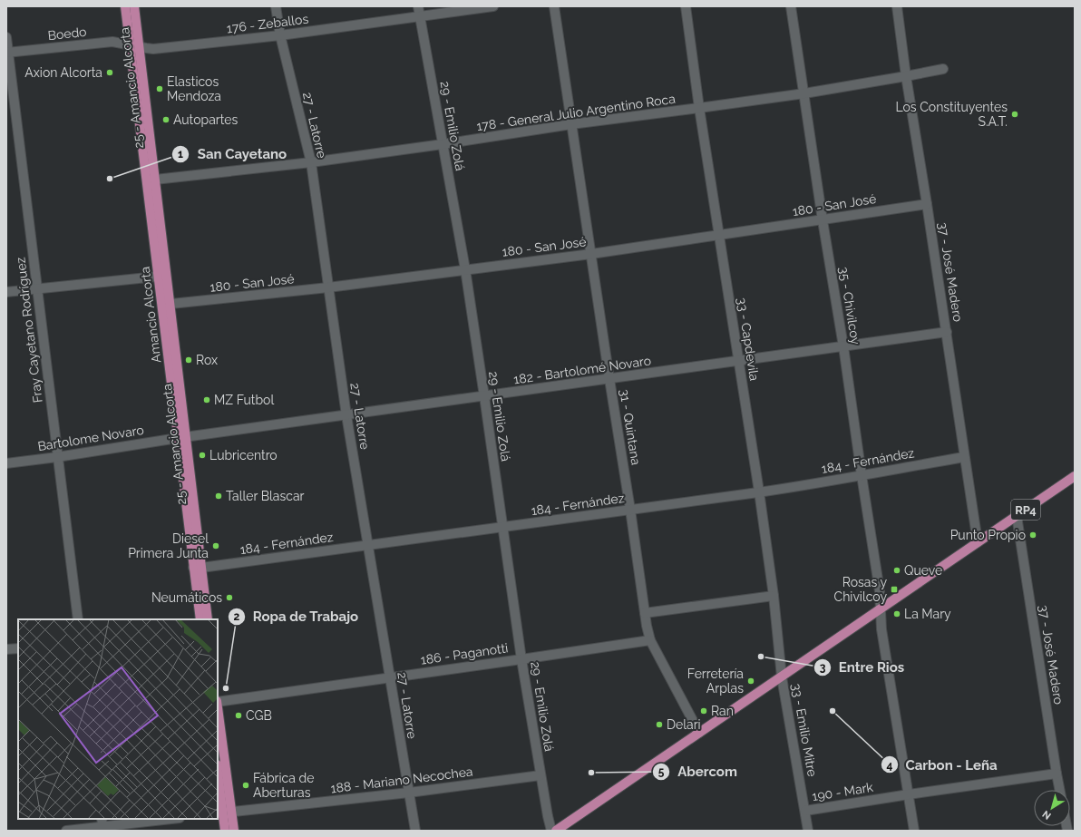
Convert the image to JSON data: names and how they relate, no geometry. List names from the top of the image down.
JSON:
{
  "streets": {
    "main road": ["25 - Amancio Alcorta", "Amancio Alcorta", "RP4"],
    "street": [
      "176 - Zeballos",
      "Boedo",
      "178 - General Julio Argentino Roca",
      "27 - Latorre",
      "29 - Emilio Zolá",
      "180 - San José",
      "37 - José Madero",
      "35 - Chivilcoy",
      "Fray Cayetano Rodríguez",
      "33 - Capdevila",
      "182 - Bartolomé Novaro",
      "31 - Quintana",
      "Bartolome Novaro",
      "184 - Fernández",
      "186 - Paganotti",
      "33 - Emilio Mitre",
      "188 - Mariano Necochea",
      "190 - Mark"
    ]
  },
  "crossings": [
    ["176 - Zeballos", "Boedo"],
    ["176 - Zeballos", "25 - Amancio Alcorta"],
    ["176 - Zeballos", "27 - Latorre"],
    ["176 - Zeballos", "29 - Emilio Zolá"],
    ["176 - Zeballos", "Amancio Alcorta"],
    ["Boedo", "25 - Amancio Alcorta"],
    ["Boedo", "Amancio Alcorta"],
    ["Boedo", "Fray Cayetano Rodríguez"],
    ["25 - Amancio Alcorta", "180 - San José"],
    ["25 - Amancio Alcorta", "Amancio Alcorta"],
    ["25 - Amancio Alcorta", "182 - Bartolomé Novaro"],
    ["25 - Amancio Alcorta", "Bartolome Novaro"],
    ["25 - Amancio Alcorta", "184 - Fernández"],
    ["178 - General Julio Argentino Roca", "27 - Latorre"],
    ["178 - General Julio Argentino Roca", "29 - Emilio Zolá"],
    ["178 - General Julio Argentino Roca", "37 - José Madero"],
    ["178 - General Julio Argentino Roca", "35 - Chivilcoy"],
    ["178 - General Julio Argentino Roca", "Amancio Alcorta"],
    ["178 - General Julio Argentino Roca", "33 - Capdevila"],
    ["178 - General Julio Argentino Roca", "31 - Quintana"],
    ["27 - Latorre", "180 - San José"],
    ["27 - Latorre", "182 - Bartolomé Novaro"],
    ["27 - Latorre", "184 - Fernández"],
    ["27 - Latorre", "186 - Paganotti"],
    ["27 - Latorre", "188 - Mariano Necochea"],
    ["29 - Emilio Zolá", "180 - San José"],
    ["29 - Emilio Zolá", "182 - Bartolomé Novaro"],
    ["29 - Emilio Zolá", "184 - Fernández"],
    ["29 - Emilio Zolá", "186 - Paganotti"],
    ["29 - Emilio Zolá", "188 - Mariano Necochea"],
    ["180 - San José", "37 - José Madero"],
    ["180 - San José", "35 - Chivilcoy"],
    ["180 - San José", "Amancio Alcorta"],
    ["180 - San José", "33 - Capdevila"],
    ["180 - San José", "31 - Quintana"],
    ["37 - José Madero", "182 - Bartolomé Novaro"],
    ["37 - José Madero", "184 - Fernández"],
    ["37 - José Madero", "RP4"],
    ["37 - José Madero", "190 - Mark"],
    ["35 - Chivilcoy", "182 - Bartolomé Novaro"],
    ["35 - Chivilcoy", "184 - Fernández"],
    ["35 - Chivilcoy", "RP4"],
    ["35 - Chivilcoy", "190 - Mark"],
    ["Fray Cayetano Rodríguez", "Bartolome Novaro"],
    ["33 - Capdevila", "182 - Bartolomé Novaro"],
    ["33 - Capdevila", "184 - Fernández"],
    ["33 - Capdevila", "RP4"],
    ["33 - Capdevila", "33 - Emilio Mitre"],
    ["182 - Bartolomé Novaro", "31 - Quintana"],
    ["182 - Bartolomé Novaro", "Bartolome Novaro"],
    ["31 - Quintana", "184 - Fernández"],
    ["31 - Quintana", "RP4"],
    ["31 - Quintana", "186 - Paganotti"],
    ["RP4", "33 - Emilio Mitre"],
    ["33 - Emilio Mitre", "190 - Mark"]
  ],
  "places": {
    "other": [
      "Axion Alcorta",
      "Elasticos Mendoza",
      "Los Constituyentes S.A.T.",
      "Autopartes",
      "San Cayetano",
      "Rox",
      "MZ Futbol",
      "Lubricentro",
      "Taller Blascar",
      "Punto Propio",
      "Diesel Primera Junta",
      "Queve",
      "Neumáticos",
      "La Mary",
      "Entre Rios",
      "Ferretería Arplas",
      "Ropa de Trabajo",
      "Ran",
      "Carbon - Leña",
      "CGB",
      "Delari",
      "Abercom",
      "Fábrica de Aberturas"
    ],
    "transit": ["Rosas y Chivilcoy"]
  },
  "north": "bottom left"
}
